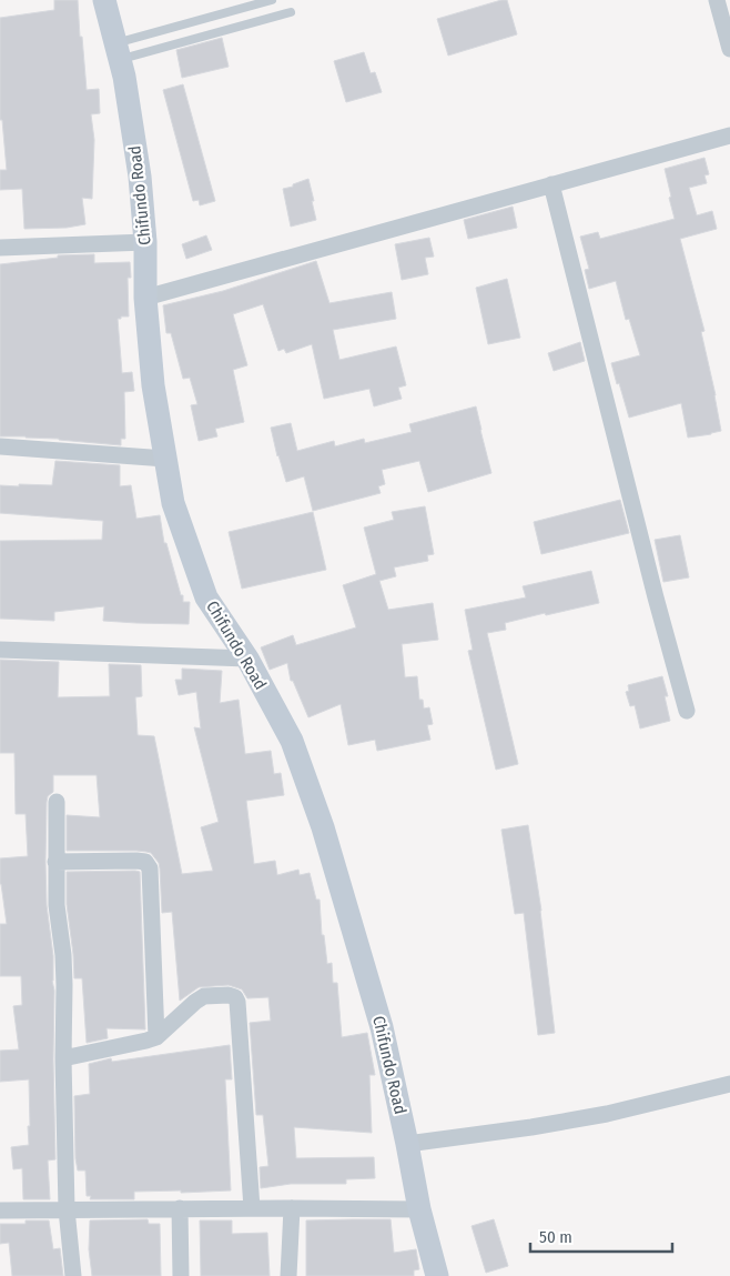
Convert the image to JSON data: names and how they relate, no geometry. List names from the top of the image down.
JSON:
{
  "streets": {
    "street": ["Chifundo Road"]
  },
  "scale_bar": "50 m"
}
